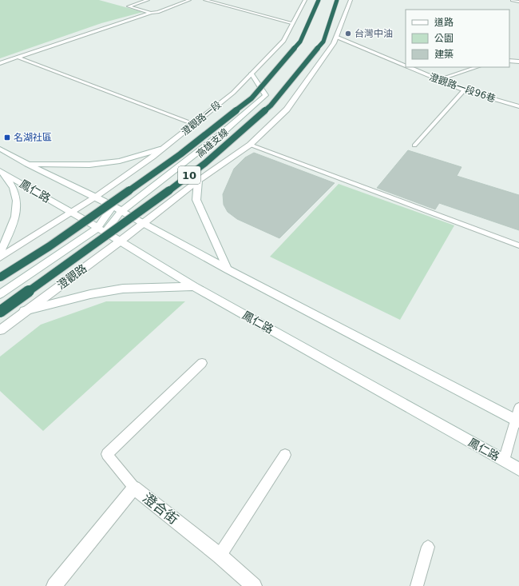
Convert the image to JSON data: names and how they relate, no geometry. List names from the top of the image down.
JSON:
{
  "streets": {
    "highway": ["高雄支線", "10"],
    "street": [
      "澄觀路一段96巷",
      "澄觀路一段",
      "鳳仁路",
      "澄觀路",
      "澄合街"
    ]
  },
  "crossings": [
    ["澄觀路一段", "鳳仁路"],
    ["鳳仁路", "澄觀路"]
  ],
  "places": {
    "other": ["台灣中油"],
    "transit": ["名湖社區"]
  },
  "legend": ["道路", "公園", "建築"]
}
